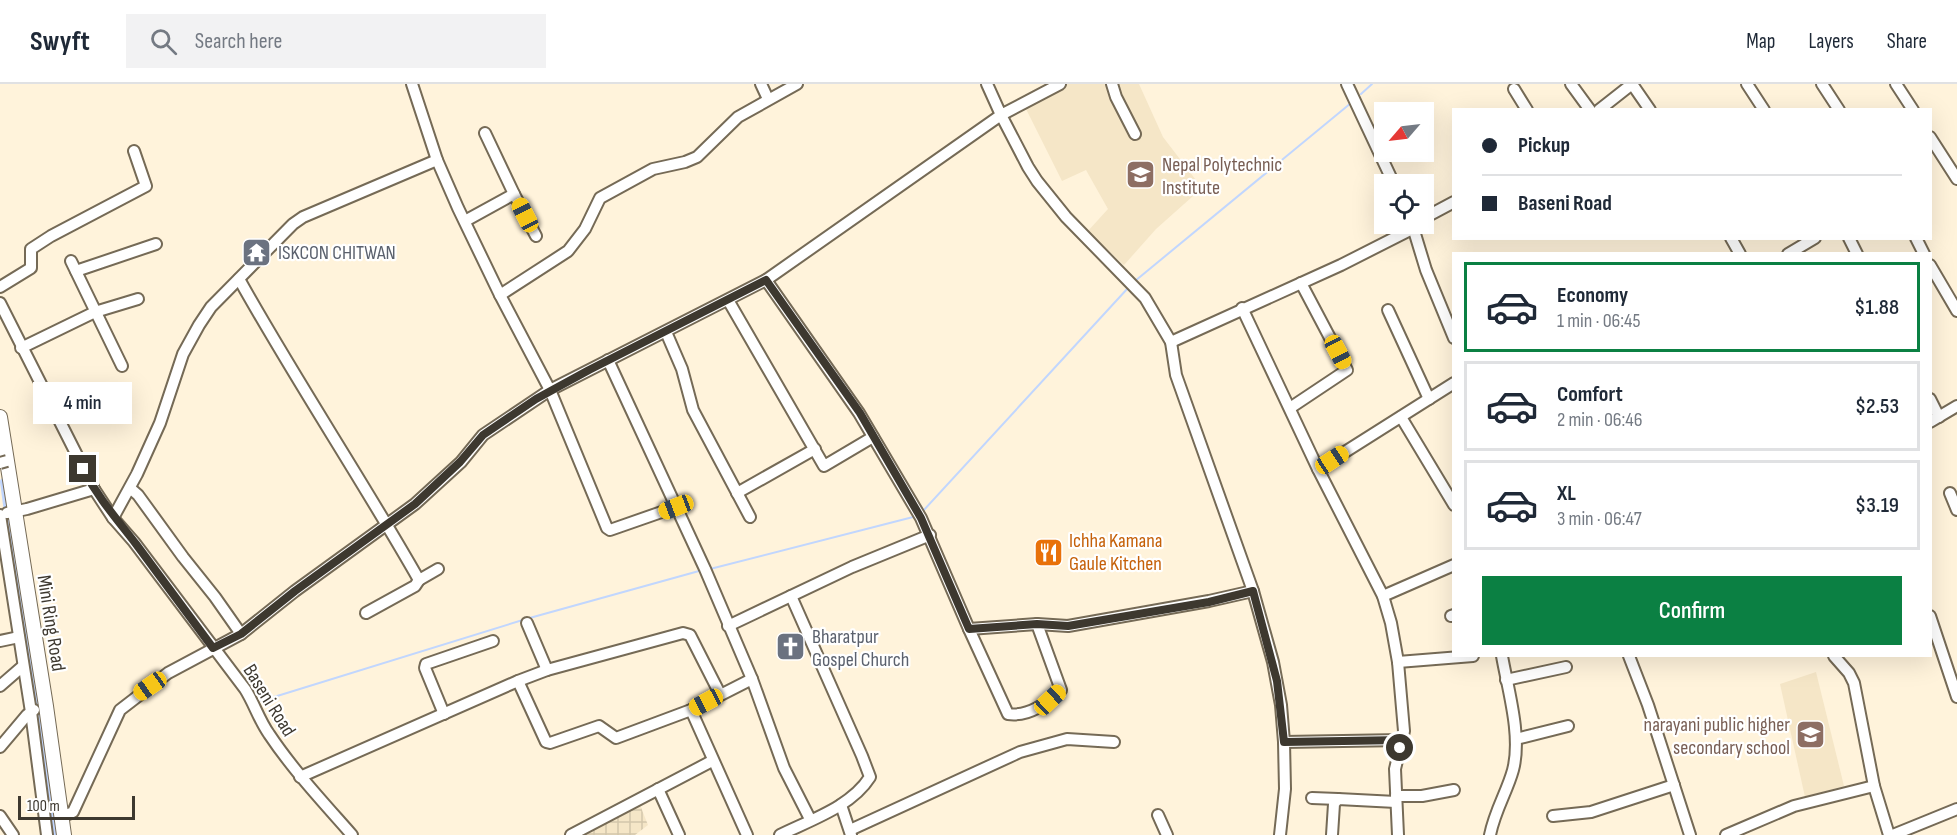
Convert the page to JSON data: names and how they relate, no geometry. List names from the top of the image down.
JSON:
{
  "streets": {
    "main road": ["Mini Ring Road"],
    "street": ["Baseni Road"]
  },
  "places": {
    "school or university": ["Nepal Polytechnic Institute", "narayani public higher secondary school"],
    "temple": ["ISKCON CHITWAN"],
    "restaurant": ["Ichha Kamana Gaule Kitchen"],
    "church": ["Bharatpur Gospel Church"]
  },
  "scale_bar": "100 m",
  "north": "bottom left",
  "page": {
    "header": "Swyft",
    "search": "Search here",
    "nav": ["Map", "Layers", "Share"],
    "banner": ["Pickup", "Baseni Road"],
    "list": [
      {
        "name": "Economy",
        "note": "1 min · 06:45",
        "value": "$1.88"
      },
      {
        "name": "Comfort",
        "note": "2 min · 06:46",
        "value": "$2.53"
      },
      {
        "name": "XL",
        "note": "3 min · 06:47",
        "value": "$3.19"
      }
    ],
    "bubble": "4 min",
    "buttons": "Confirm",
    "scale": "100 m"
  }
}
